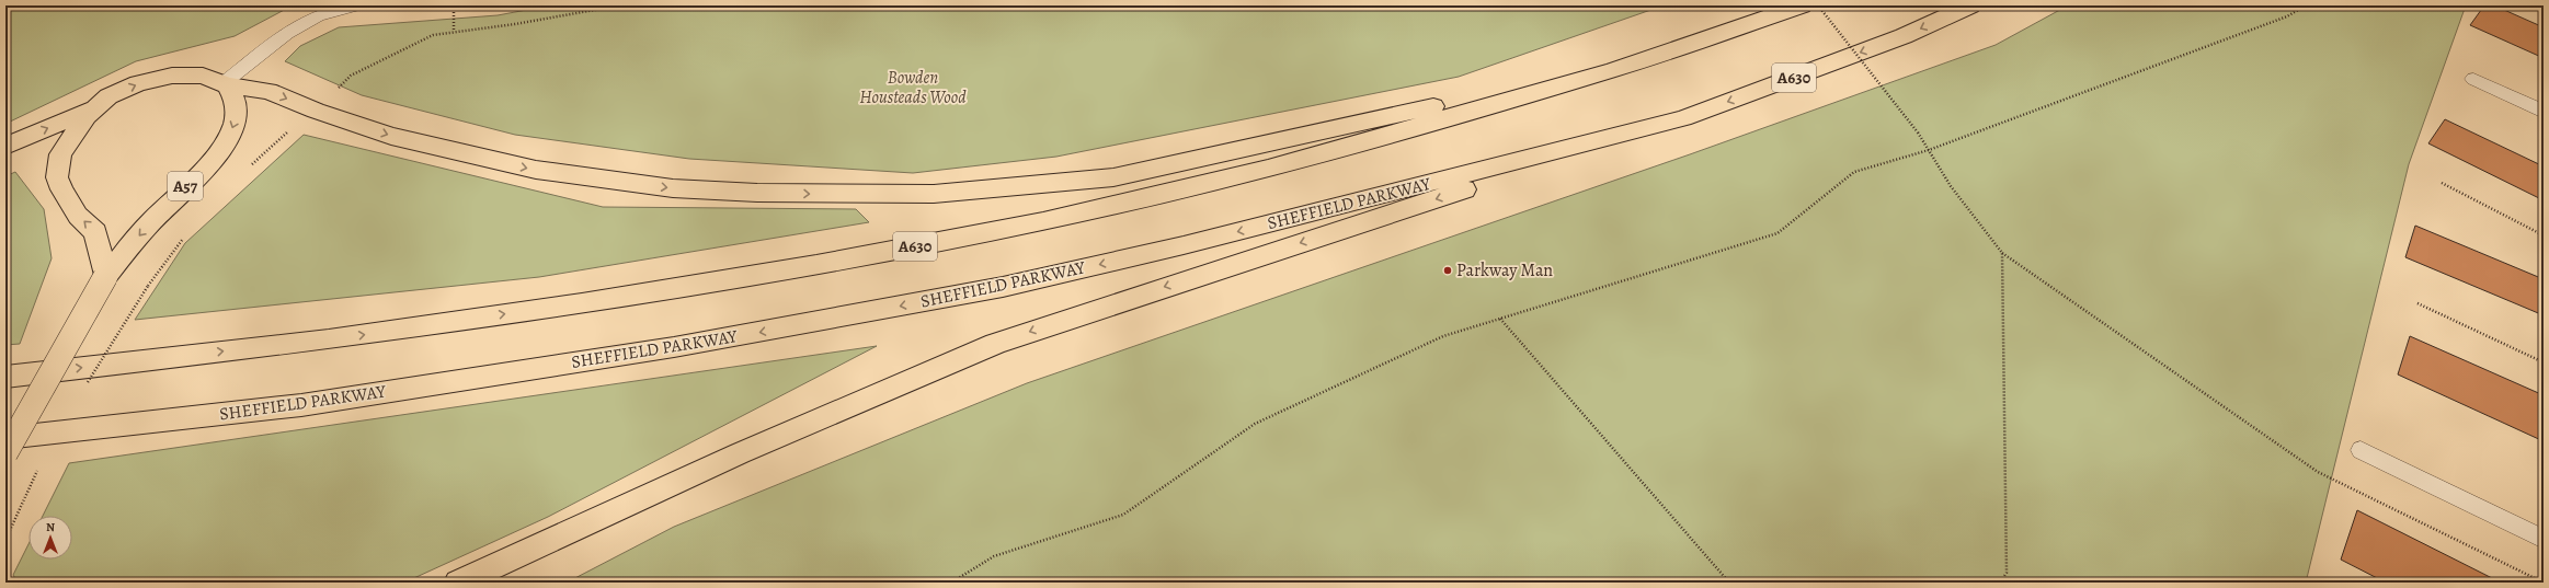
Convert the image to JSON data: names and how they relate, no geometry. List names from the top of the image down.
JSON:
{
  "streets": {
    "highway": ["A630", "A57", "SHEFFIELD PARKWAY"]
  },
  "parks": ["Bowden Housteads Wood"],
  "places": ["Parkway Man"],
  "north": "top"
}
